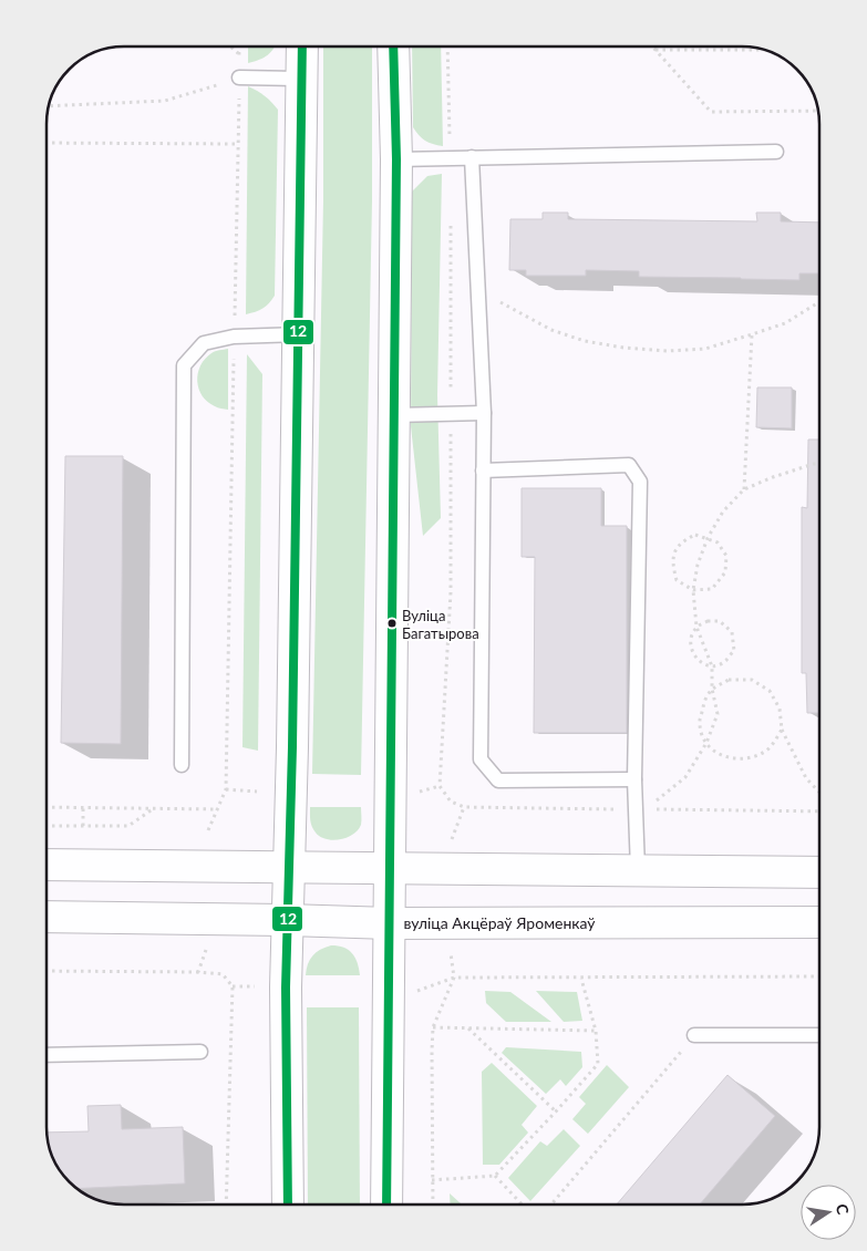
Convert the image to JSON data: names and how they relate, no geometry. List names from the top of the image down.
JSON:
{
  "streets": {
    "street": ["вуліца Акцёраў Яроменкаў"]
  },
  "places": ["Вуліца Багатырова"],
  "lines": ["transit line 12"],
  "north": "right"
}
